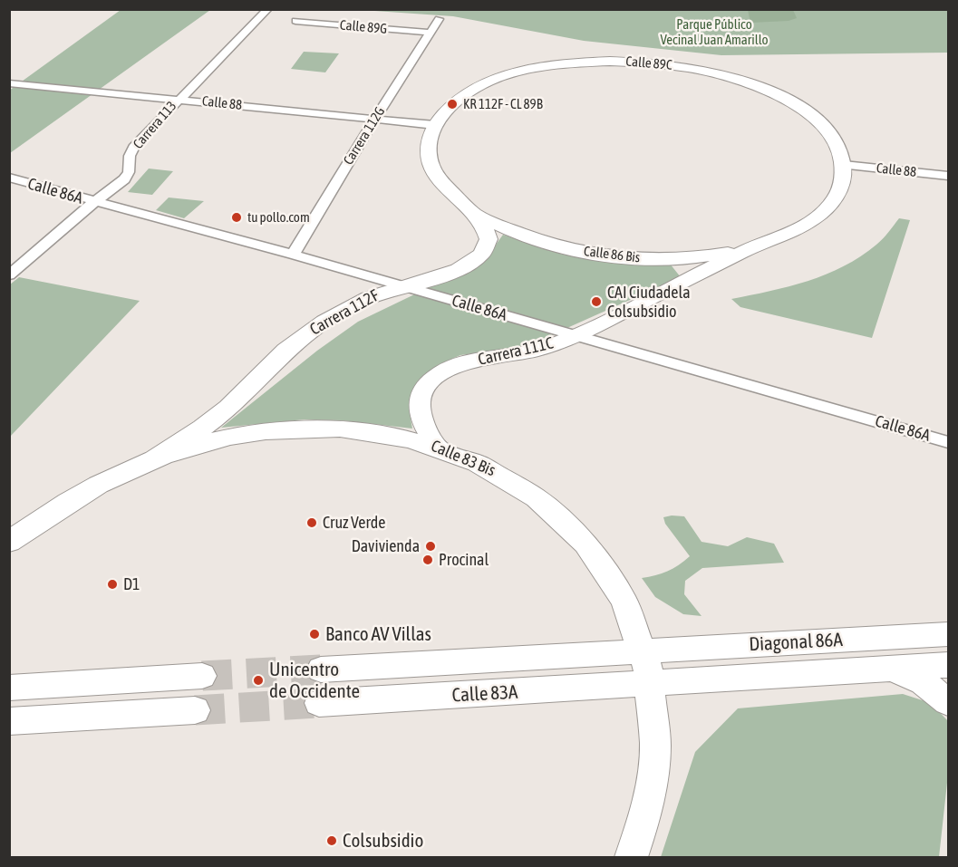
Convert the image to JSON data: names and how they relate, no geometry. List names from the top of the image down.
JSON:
{
  "streets": {
    "street": [
      "Calle 89G",
      "Calle 89C",
      "Calle 88",
      "Carrera 113",
      "Carrera 112G",
      "Calle 86A",
      "Calle 86 Bis",
      "Carrera 112F",
      "Carrera 111C",
      "Calle 83 Bis",
      "Diagonal 86A",
      "Calle 83A"
    ]
  },
  "crossings": [
    ["Calle 89G", "Carrera 112G"],
    ["Calle 89C", "Calle 88"],
    ["Calle 89C", "Carrera 112F"],
    ["Calle 89C", "Carrera 111C"],
    ["Calle 88", "Carrera 113"],
    ["Calle 88", "Carrera 112G"],
    ["Calle 88", "Carrera 112F"],
    ["Calle 88", "Carrera 111C"],
    ["Carrera 113", "Calle 86A"],
    ["Carrera 112G", "Calle 86A"],
    ["Calle 86A", "Carrera 112F"],
    ["Calle 86A", "Carrera 111C"],
    ["Calle 86 Bis", "Carrera 112F"],
    ["Calle 86 Bis", "Carrera 111C"],
    ["Carrera 112F", "Calle 83 Bis"],
    ["Carrera 111C", "Calle 83 Bis"],
    ["Calle 83 Bis", "Diagonal 86A"],
    ["Calle 83 Bis", "Calle 83A"],
    ["Diagonal 86A", "Calle 83A"]
  ],
  "parks": ["Parque Público Vecinal Juan Amarillo"],
  "places": [
    "KR 112F - CL 89B",
    "tu pollo.com",
    "CAI Ciudadela Colsubsidio",
    "Cruz Verde",
    "Davivienda",
    "Procinal",
    "D1",
    "Banco AV Villas",
    "Unicentro de Occidente",
    "Colsubsidio"
  ]
}
